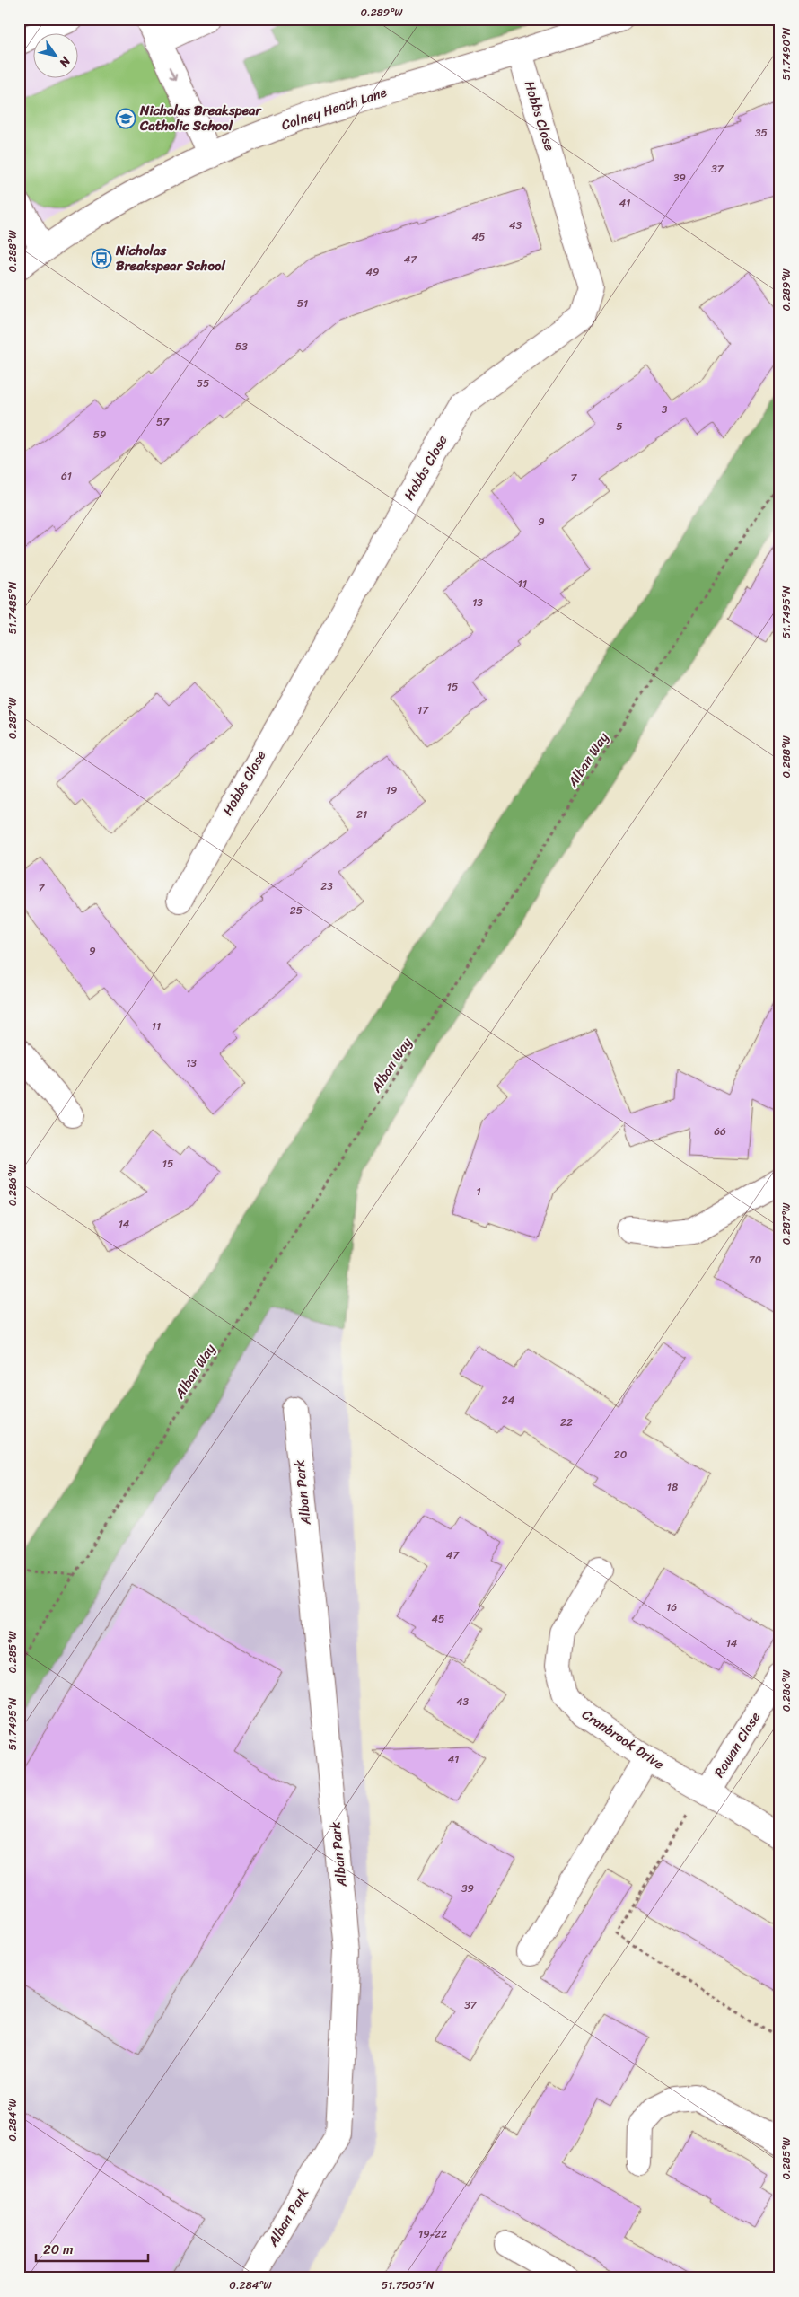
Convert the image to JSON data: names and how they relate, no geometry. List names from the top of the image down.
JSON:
{
  "streets": {
    "street": [
      "Colney Heath Lane",
      "Hobbs Close",
      "Alban Park",
      "Cranbrook Drive",
      "Rowan Close"
    ],
    "path": ["Alban Way"]
  },
  "crossings": [
    ["Colney Heath Lane", "Hobbs Close"],
    ["Cranbrook Drive", "Rowan Close"]
  ],
  "places": {
    "school or university": ["Nicholas Breakspear Catholic School"],
    "bus stop": ["Nicholas Breakspear School"]
  },
  "house_numbers": [
    "35",
    "37",
    "39",
    "41",
    "43",
    "45",
    "47",
    "49",
    "51",
    "53",
    "55",
    "3",
    "57",
    "5",
    "59",
    "61",
    "7",
    "9",
    "11",
    "13",
    "15",
    "17",
    "19",
    "21",
    "23",
    "7",
    "25",
    "9",
    "11",
    "13",
    "66",
    "15",
    "1",
    "14",
    "70",
    "24",
    "22",
    "20",
    "18",
    "47",
    "16",
    "45",
    "14",
    "43",
    "41",
    "39",
    "37",
    "19-22"
  ],
  "scale_bar": "20 m",
  "north": "bottom right",
  "coordinates": [
    "0.289°W",
    "51.7490°N",
    "0.288°W",
    "51.7485°N",
    "51.7495°N",
    "0.287°W",
    "0.286°W",
    "0.285°W",
    "0.284°W",
    "51.7505°N"
  ]
}
